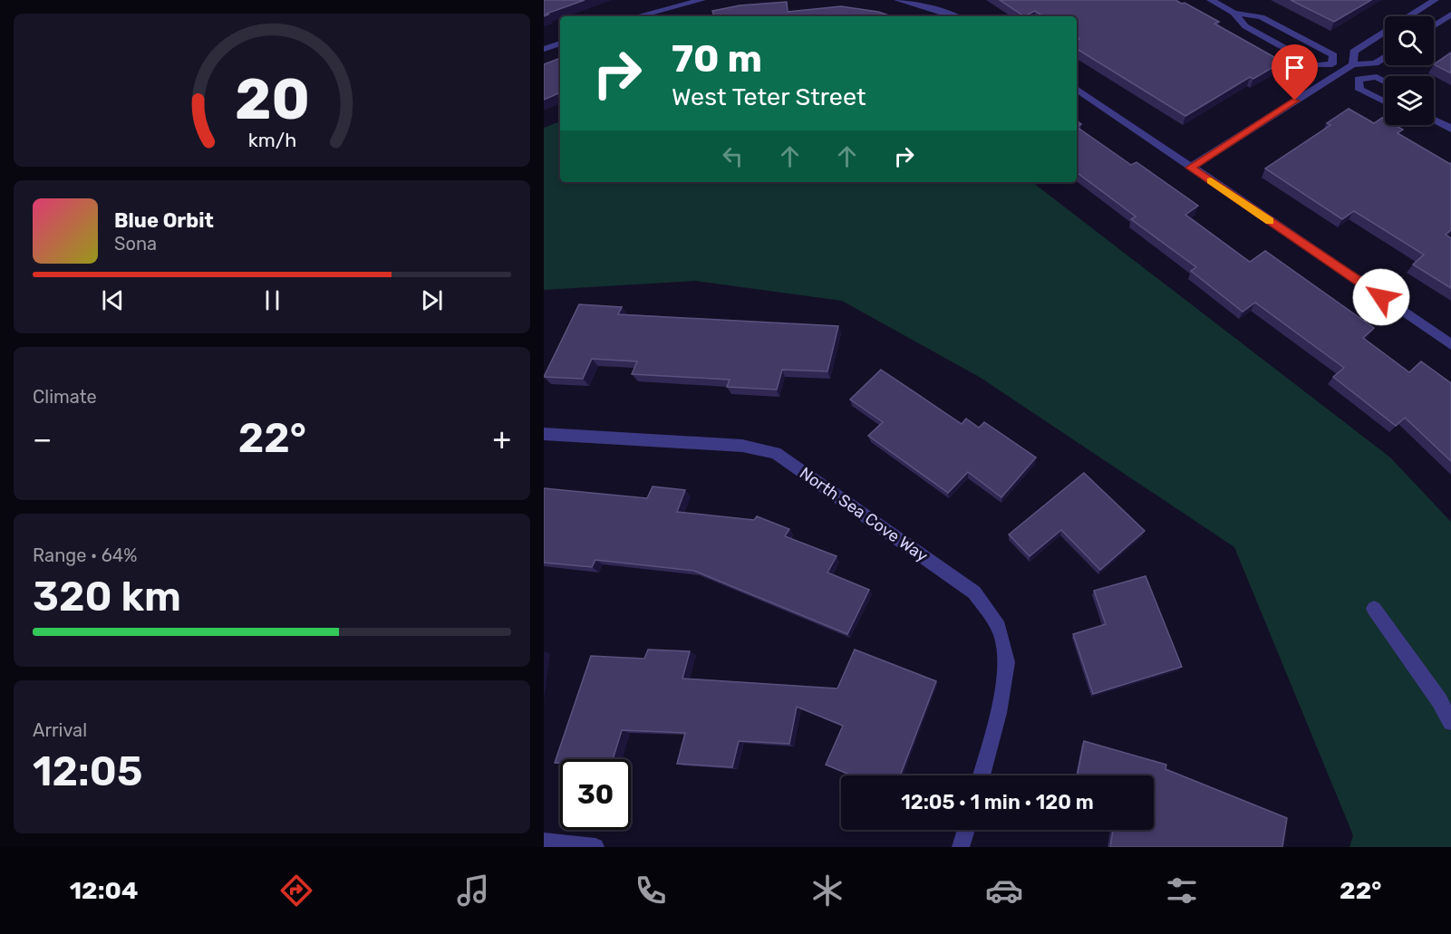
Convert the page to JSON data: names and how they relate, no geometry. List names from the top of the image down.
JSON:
{
  "streets": {
    "street": ["North Sea Cove Way"]
  },
  "page": {
    "turn": ["70 m", "West Teter Street"],
    "song": ["Blue Orbit", "Sona"],
    "tile": [
      "Climate",
      ["Range · 64%", "320 km"],
      ["Arrival", "12:05"]
    ],
    "heat": ["−", "22°", "+"],
    "limit": "30",
    "trip": "12:05 · 1 min · 120 m",
    "tabs": ["12:04", "22°"],
    "gauge": ["20", "km/h"]
  }
}
